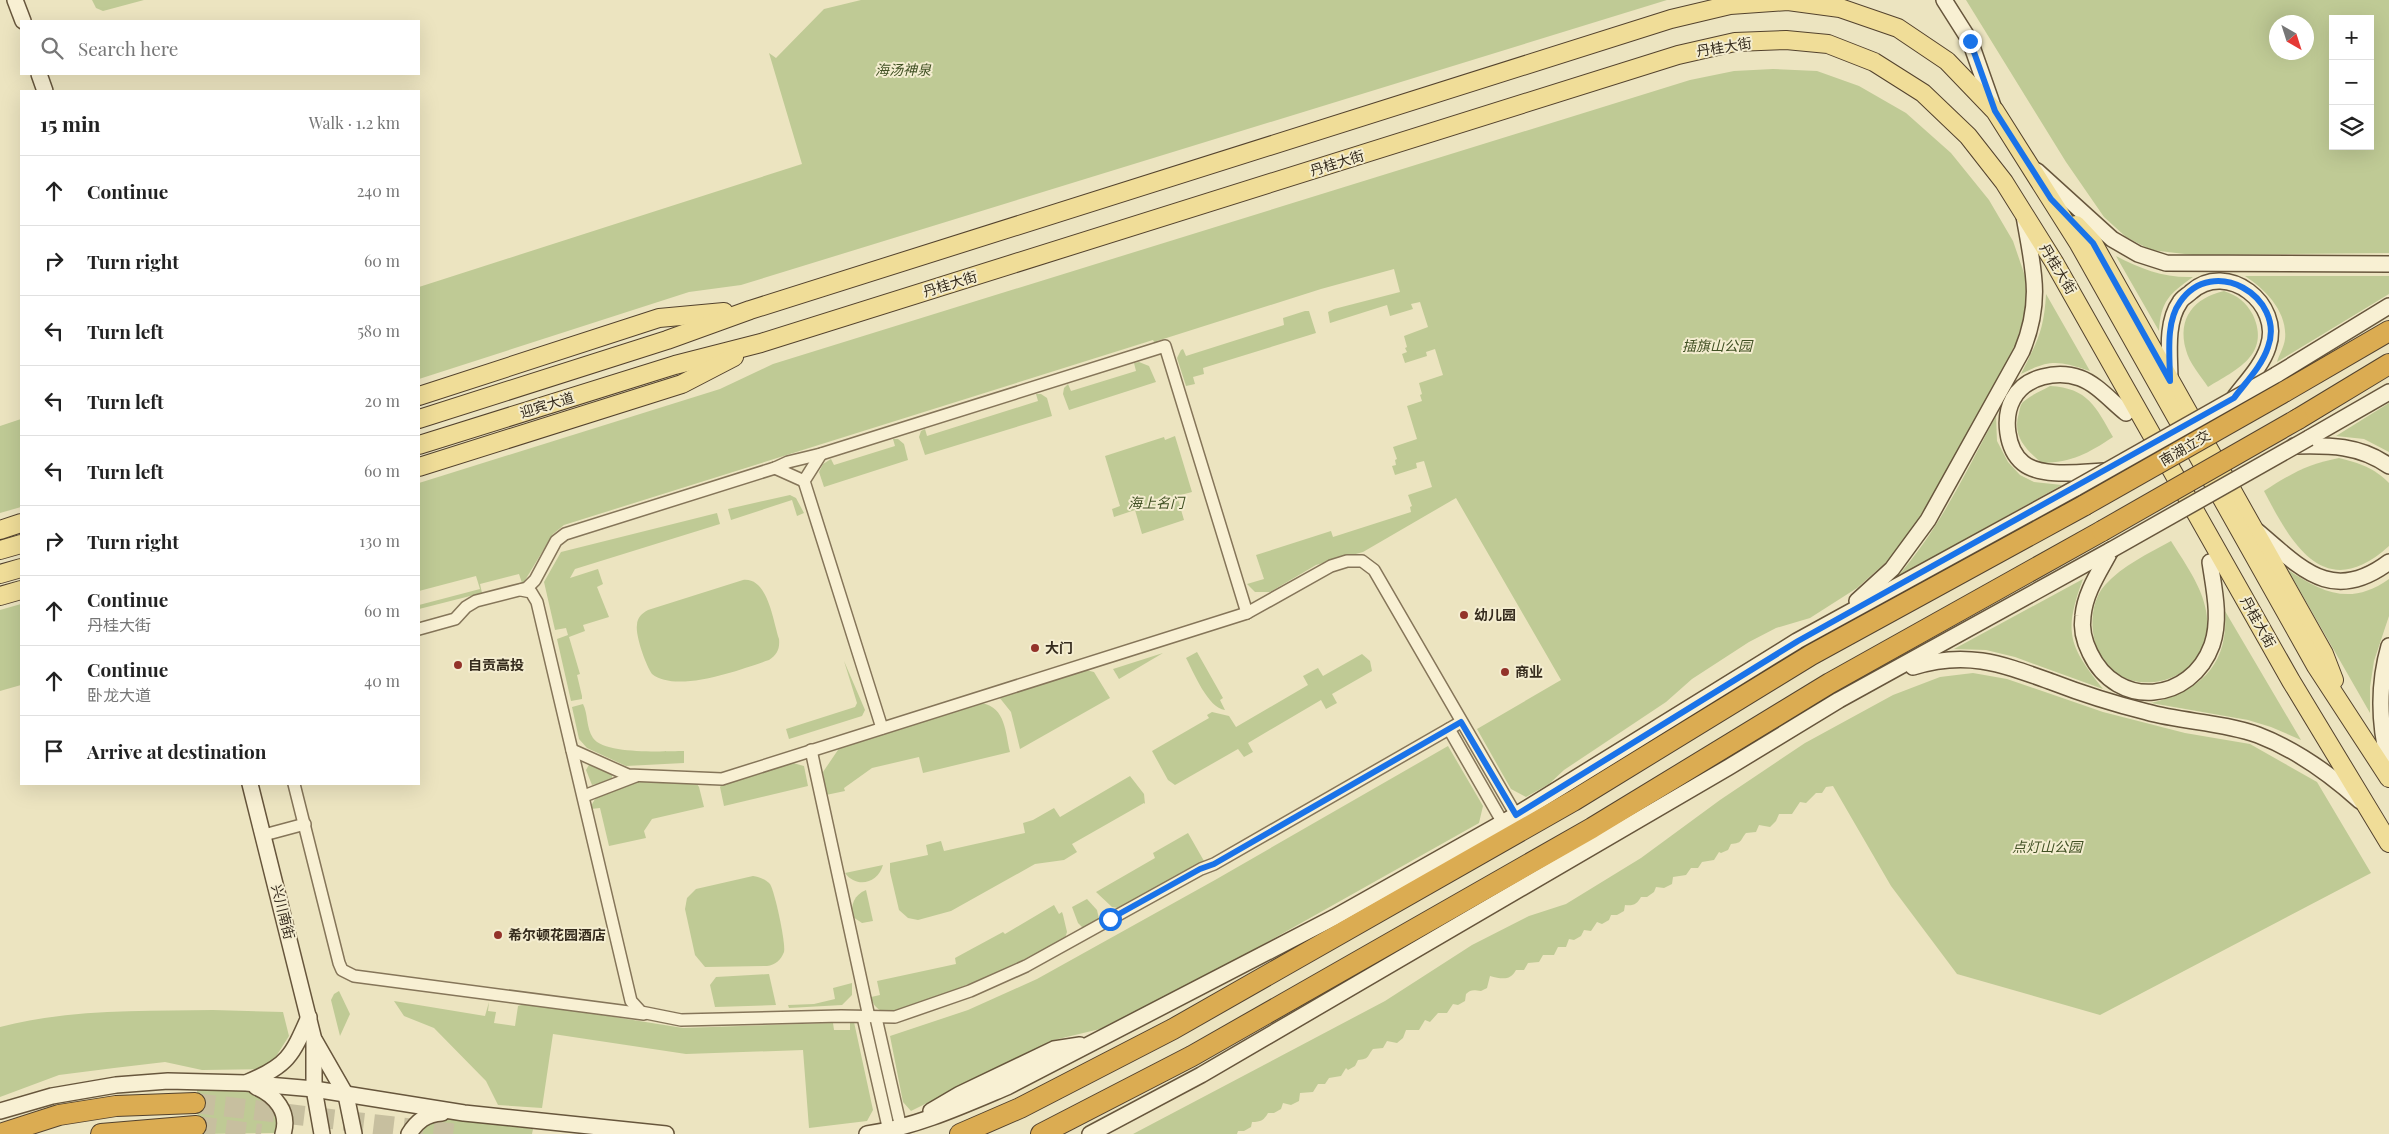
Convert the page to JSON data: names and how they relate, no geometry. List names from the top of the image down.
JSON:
{
  "streets": {
    "highway": ["南湖立交"],
    "main road": ["丹桂大街", "迎宾大道"],
    "street": ["兴川南街"]
  },
  "crossings": [
    ["丹桂大街", "迎宾大道"]
  ],
  "parks": [
    "海汤神泉",
    "插旗山公园",
    "海上名门",
    "点灯山公园"
  ],
  "places": [
    "幼儿园",
    "大门",
    "自贡高投",
    "商业",
    "希尔顿花园酒店"
  ],
  "north": "bottom right",
  "page": {
    "map_buttons": ["+", "−"],
    "search": "Search here",
    "heading": ["15 min", "Walk · 1.2 km"],
    "list": [
      ["Continue", "240 m"],
      ["Turn right", "60 m"],
      ["Turn left", "580 m"],
      ["Turn left", "20 m"],
      ["Turn left", "60 m"],
      ["Turn right", "130 m"],
      ["Continue", "丹桂大街", "60 m"],
      ["Continue", "卧龙大道", "40 m"],
      "Arrive at destination"
    ]
  }
}
